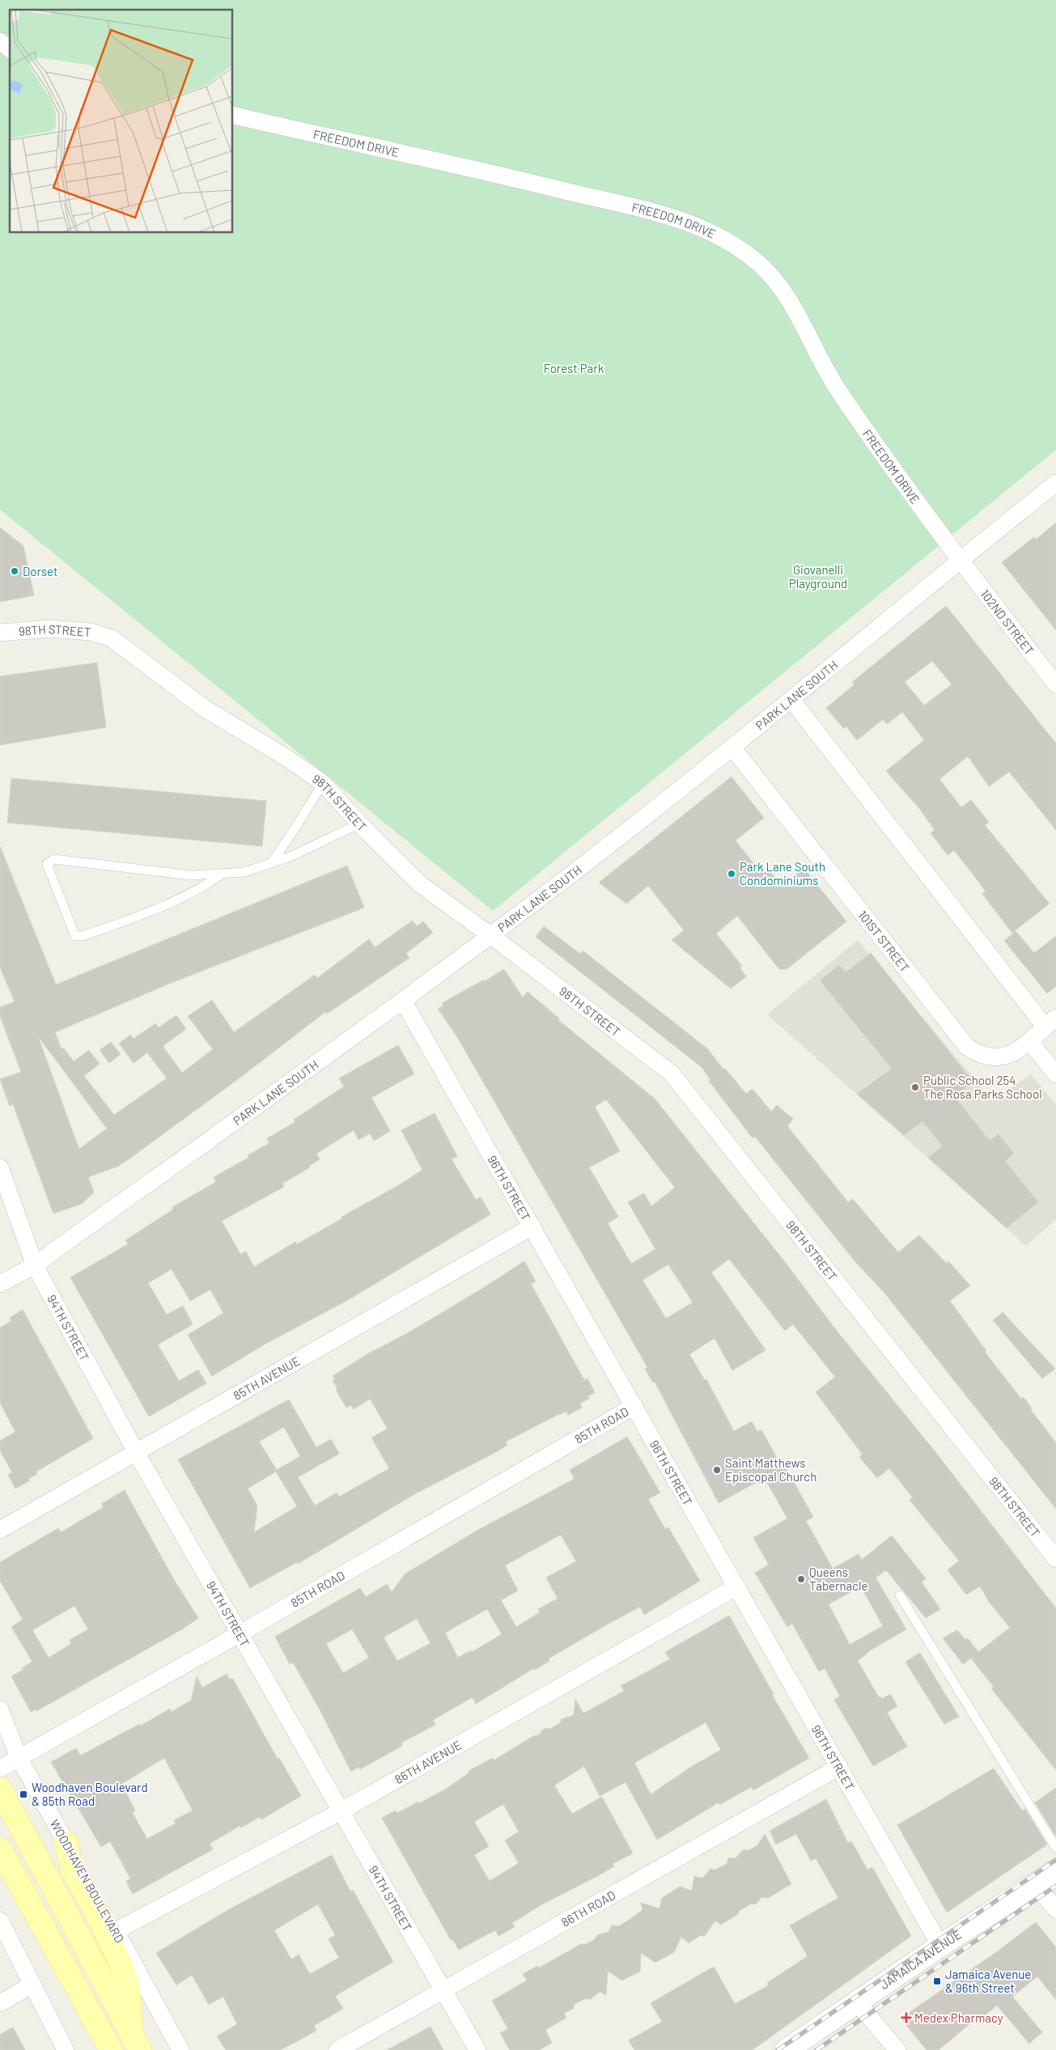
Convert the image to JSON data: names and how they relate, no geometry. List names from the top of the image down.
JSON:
{
  "streets": {
    "main road": ["JAMAICA AVENUE"],
    "street": [
      "FREEDOM DRIVE",
      "102ND STREET",
      "98TH STREET",
      "PARK LANE SOUTH",
      "101ST STREET",
      "96TH STREET",
      "94TH STREET",
      "85TH AVENUE",
      "85TH ROAD",
      "86TH AVENUE",
      "WOODHAVEN BOULEVARD",
      "86TH ROAD"
    ]
  },
  "crossings": [
    ["FREEDOM DRIVE", "102ND STREET"],
    ["FREEDOM DRIVE", "PARK LANE SOUTH"],
    ["102ND STREET", "PARK LANE SOUTH"],
    ["98TH STREET", "PARK LANE SOUTH"],
    ["PARK LANE SOUTH", "101ST STREET"],
    ["PARK LANE SOUTH", "96TH STREET"],
    ["PARK LANE SOUTH", "94TH STREET"],
    ["96TH STREET", "85TH AVENUE"],
    ["96TH STREET", "85TH ROAD"],
    ["96TH STREET", "86TH AVENUE"],
    ["96TH STREET", "86TH ROAD"],
    ["96TH STREET", "JAMAICA AVENUE"],
    ["94TH STREET", "85TH AVENUE"],
    ["94TH STREET", "85TH ROAD"],
    ["94TH STREET", "86TH AVENUE"],
    ["94TH STREET", "86TH ROAD"],
    ["85TH ROAD", "WOODHAVEN BOULEVARD"],
    ["86TH AVENUE", "WOODHAVEN BOULEVARD"]
  ],
  "parks": ["Forest Park", "Giovanelli Playground"],
  "places": {
    "other": [
      "Dorset",
      "Park Lane South Condominiums",
      "Public School 254 The Rosa Parks School",
      "Saint Matthews Episcopal Church",
      "Queens Tabernacle"
    ],
    "transit": ["Woodhaven Boulevard & 85th Road", "Jamaica Avenue & 96th Street"],
    "health": ["Medex Pharmacy"]
  }
}
